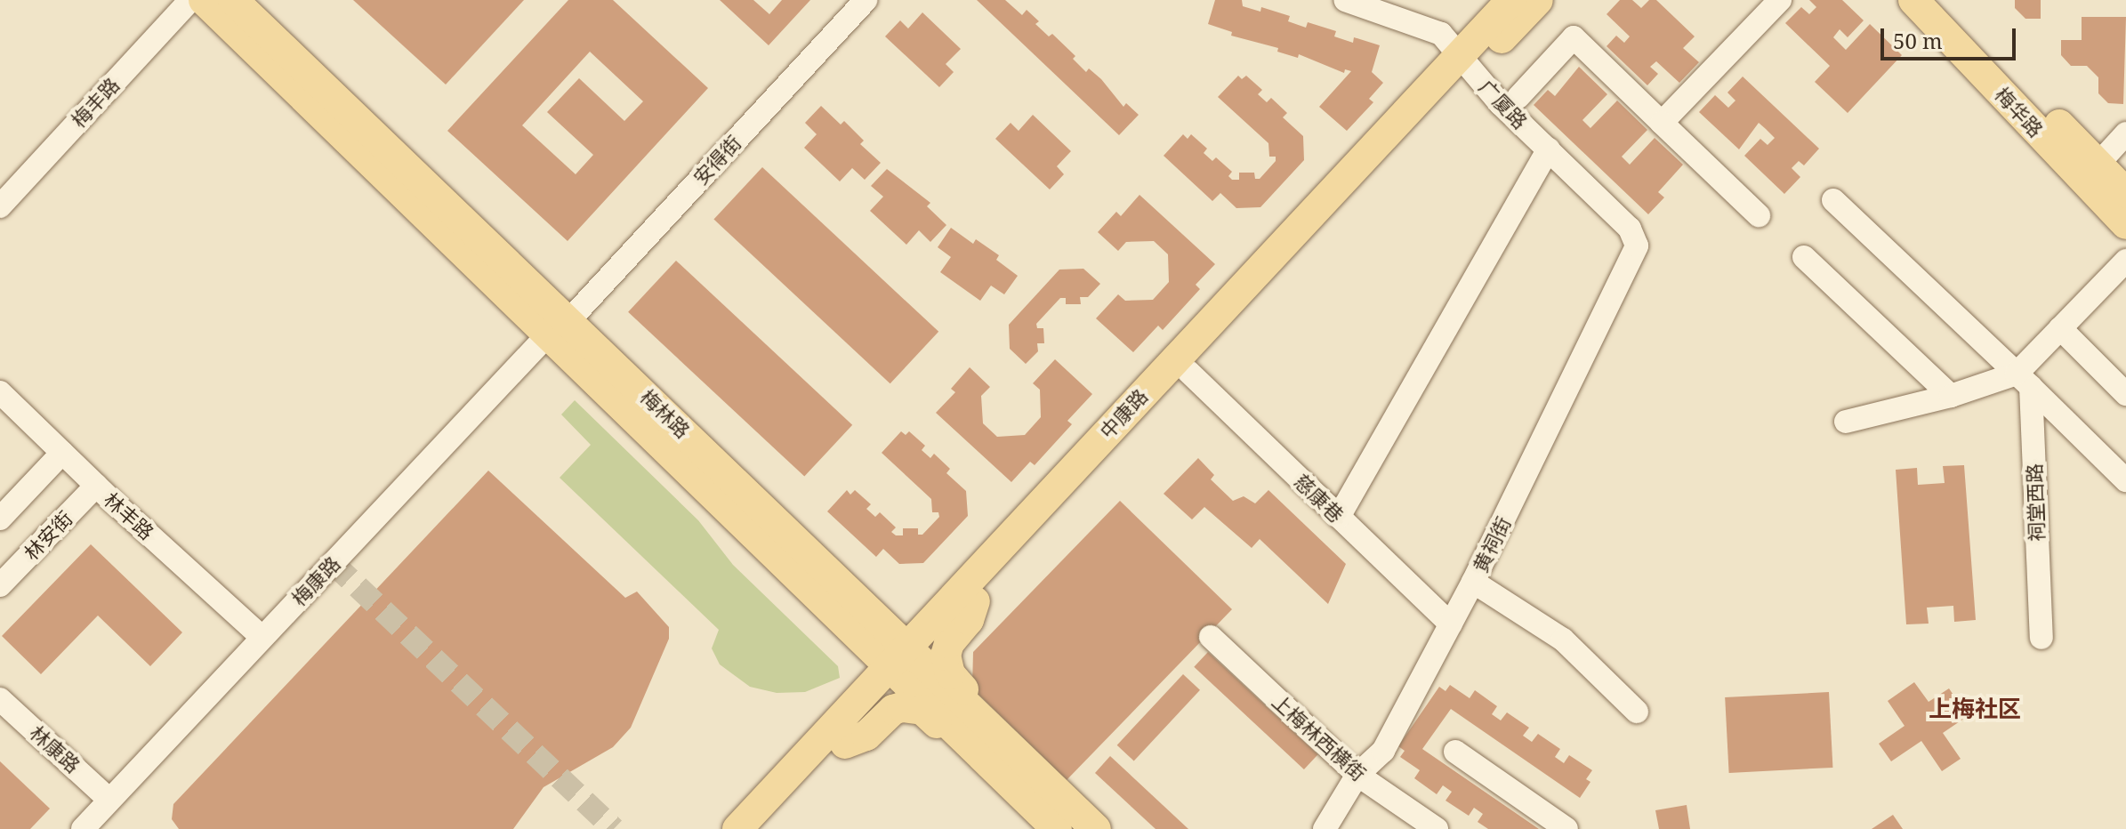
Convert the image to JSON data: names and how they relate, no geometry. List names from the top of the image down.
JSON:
{
  "streets": {
    "main road": ["梅华路", "梅林路", "中康路"],
    "street": [
      "梅丰路",
      "广厦路",
      "安得街",
      "慈康巷",
      "祠堂西路",
      "林丰路",
      "林安街",
      "黄祠街",
      "梅康路",
      "上梅林西横街",
      "林康路"
    ]
  },
  "crossings": [
    ["广厦路", "中康路"],
    ["广厦路", "黄祠街"],
    ["安得街", "梅林路"],
    ["安得街", "梅康路"],
    ["梅林路", "中康路"],
    ["梅林路", "梅康路"],
    ["中康路", "慈康巷"],
    ["慈康巷", "黄祠街"],
    ["林丰路", "林安街"],
    ["林丰路", "梅康路"],
    ["黄祠街", "上梅林西横街"],
    ["梅康路", "林康路"]
  ],
  "districts": ["上梅社区"],
  "scale_bar": "50 m"
}
